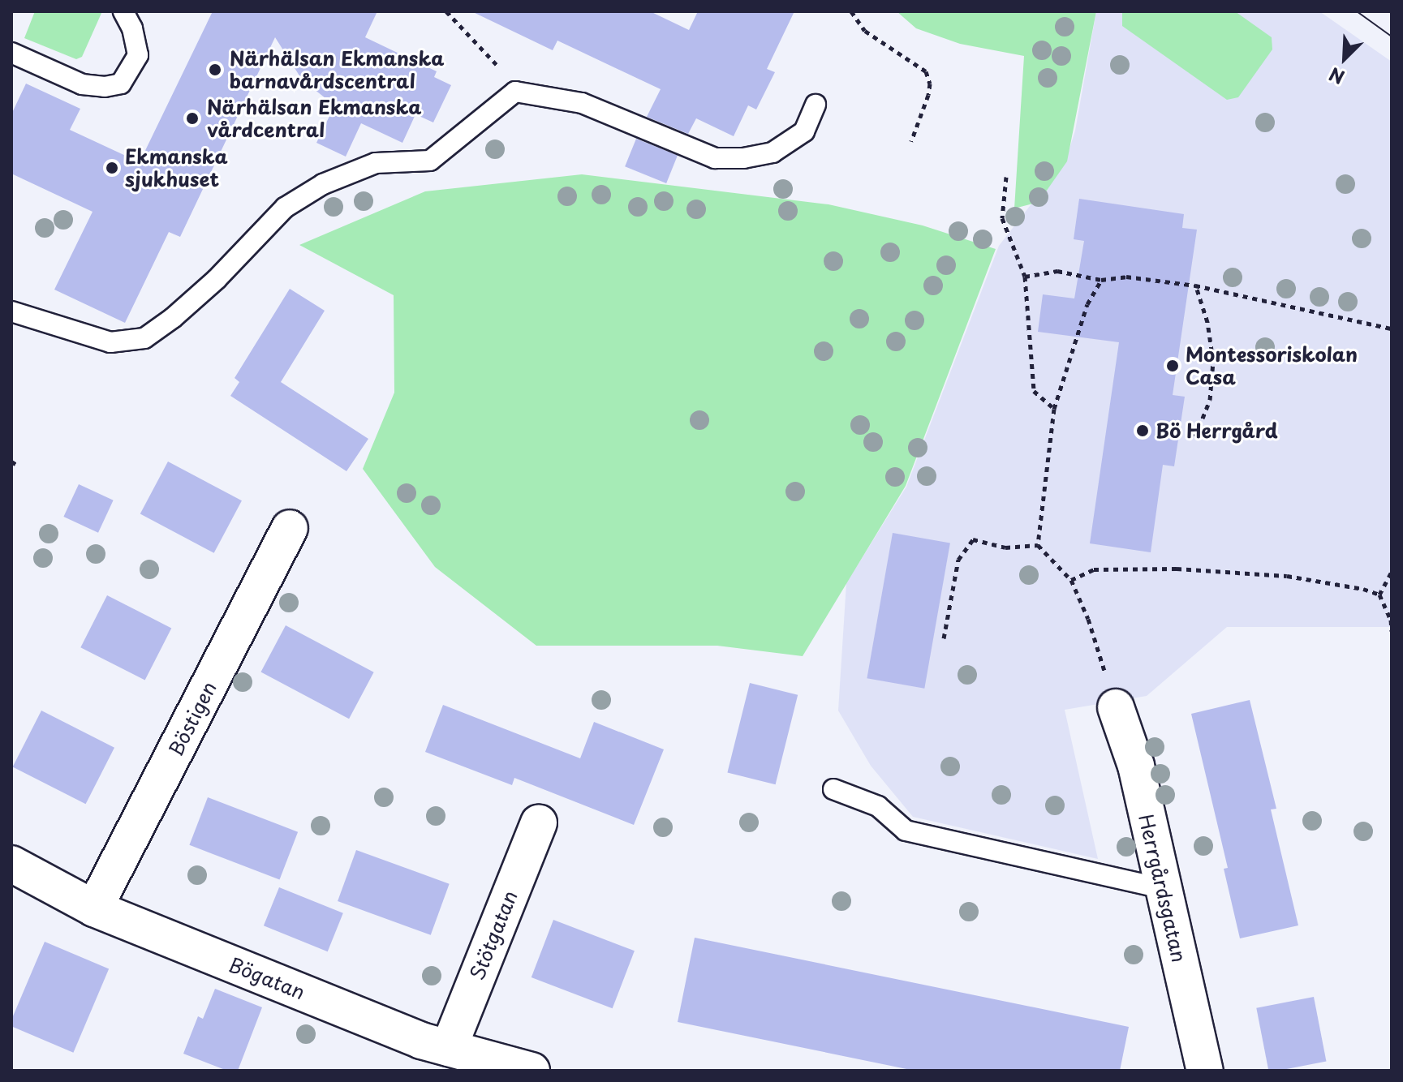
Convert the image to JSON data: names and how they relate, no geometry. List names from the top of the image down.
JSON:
{
  "streets": {
    "street": [
      "Böstigen",
      "Herrgårdsgatan",
      "Stötgatan",
      "Bögatan"
    ]
  },
  "crossings": [
    ["Böstigen", "Bögatan"],
    ["Stötgatan", "Bögatan"]
  ],
  "places": [
    "Närhälsan Ekmanska barnavårdscentral",
    "Närhälsan Ekmanska vårdcentral",
    "Ekmanska sjukhuset",
    "Montessoriskolan Casa",
    "Bö Herrgård"
  ],
  "north": "bottom left"
}
